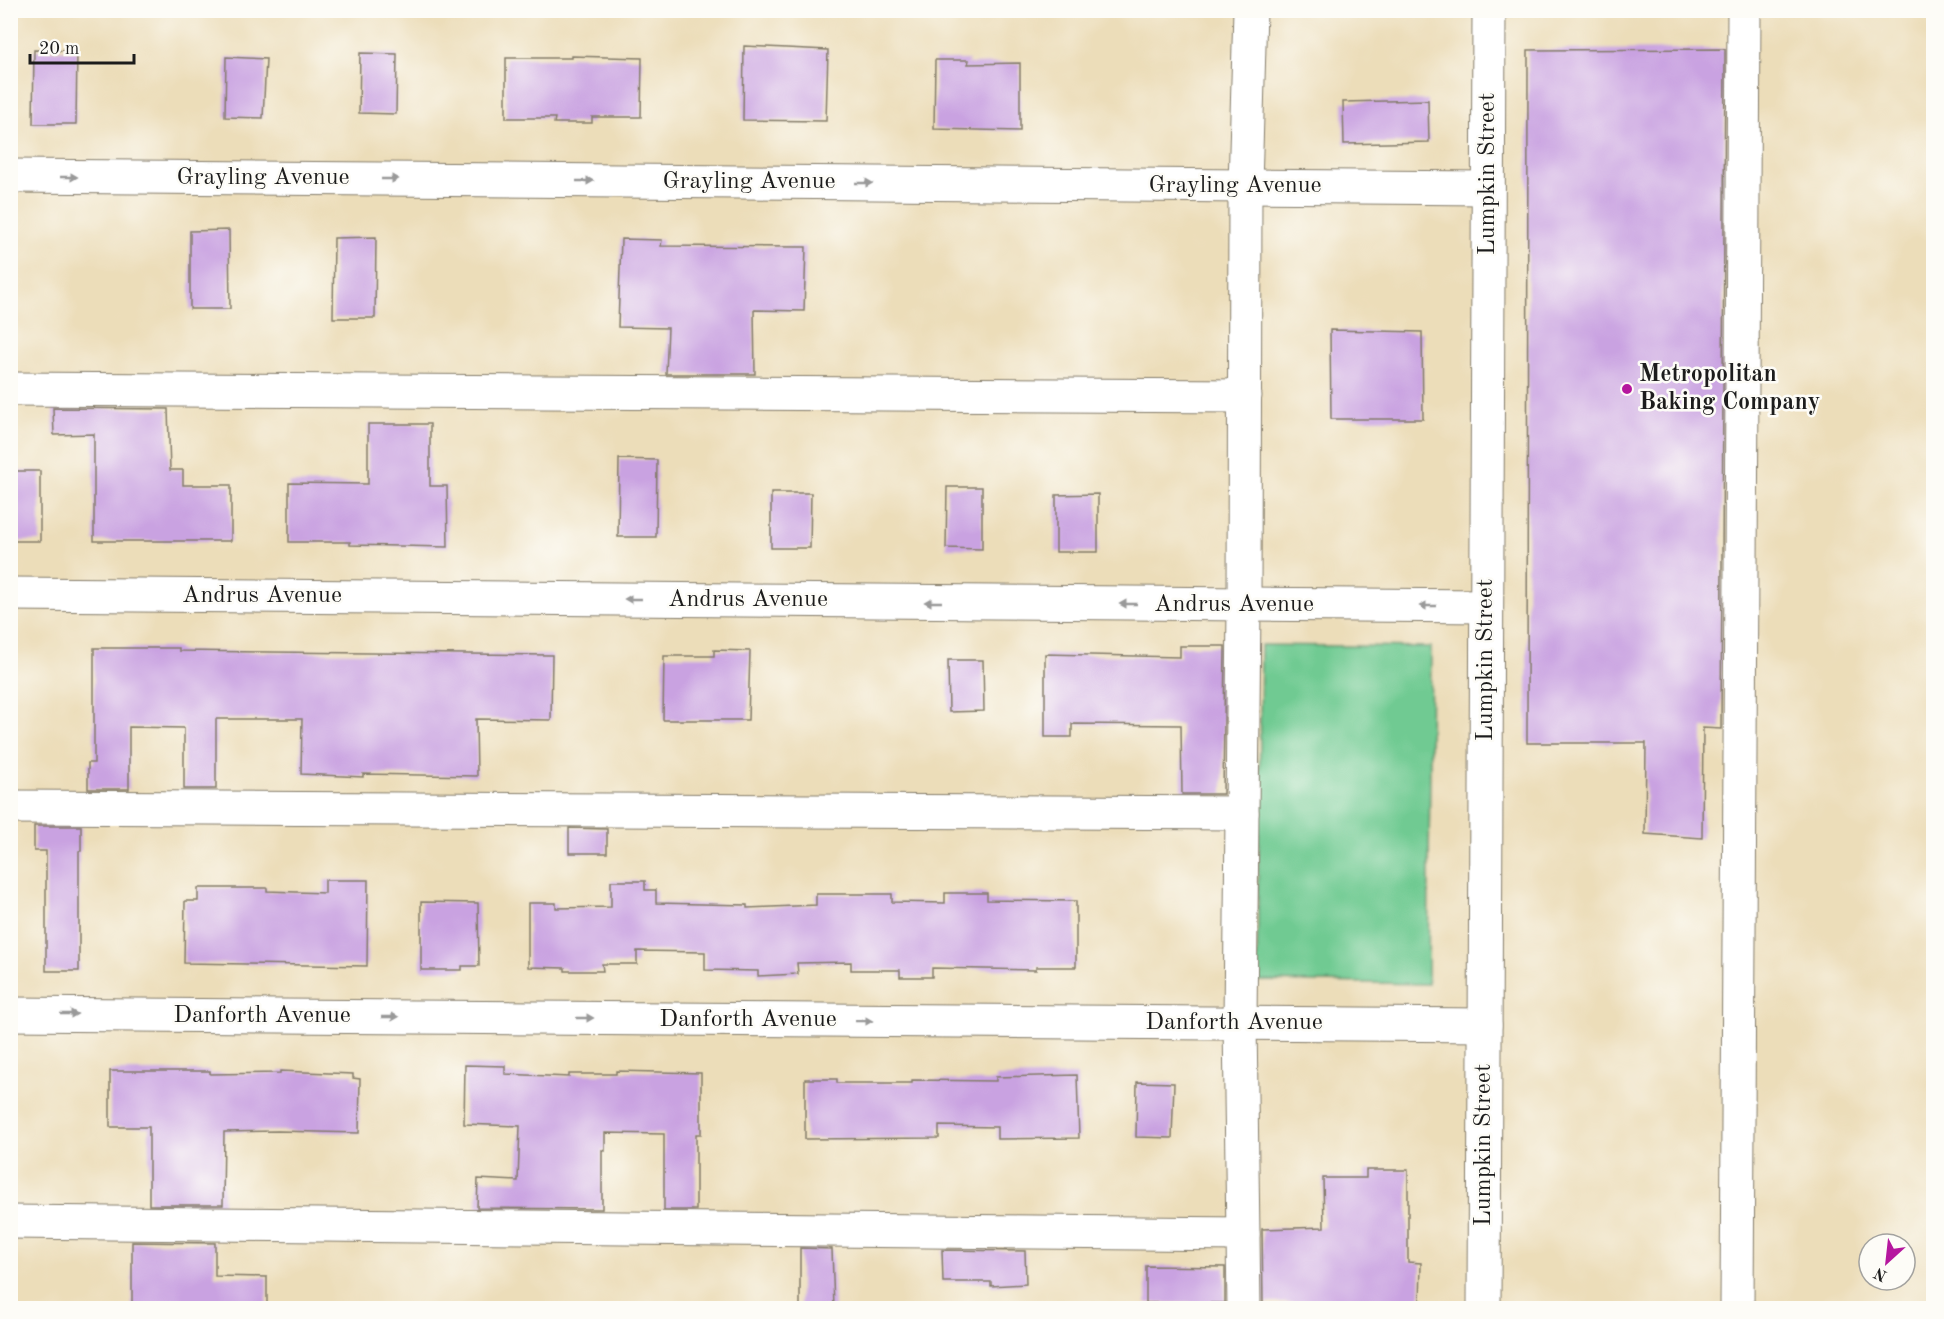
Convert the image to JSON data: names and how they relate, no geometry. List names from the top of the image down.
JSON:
{
  "streets": {
    "street": [
      "Lumpkin Street",
      "Grayling Avenue",
      "Andrus Avenue",
      "Danforth Avenue"
    ]
  },
  "crossings": [
    ["Lumpkin Street", "Grayling Avenue"],
    ["Lumpkin Street", "Andrus Avenue"],
    ["Lumpkin Street", "Danforth Avenue"]
  ],
  "places": ["Metropolitan Baking Company"],
  "scale_bar": "20 m",
  "north": "bottom left"
}
